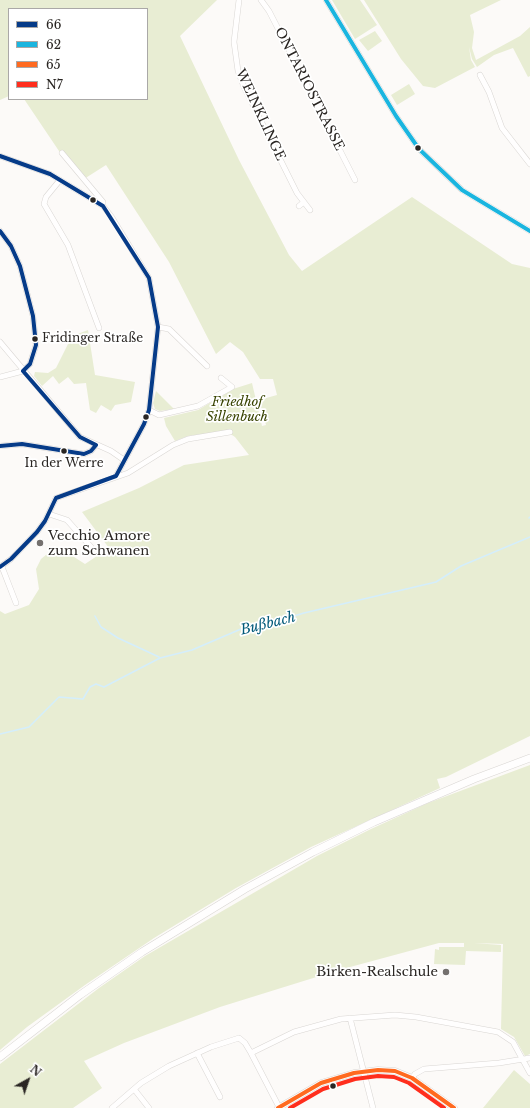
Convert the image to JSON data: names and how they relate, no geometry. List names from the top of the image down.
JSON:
{
  "streets": {
    "street": ["ONTARIOSTRASSE", "WEINKLINGE"]
  },
  "water": ["Bußbach"],
  "parks": ["Friedhof Sillenbuch"],
  "places": [
    "Fridinger Straße",
    "In der Werre",
    "Vecchio Amore zum Schwanen",
    "Birken-Realschule"
  ],
  "lines": [
    "transit line 62",
    "transit line 66",
    "transit line 65",
    "transit line N7"
  ],
  "legend": [
    "66",
    "62",
    "65",
    "N7"
  ],
  "north": "top right"
}
